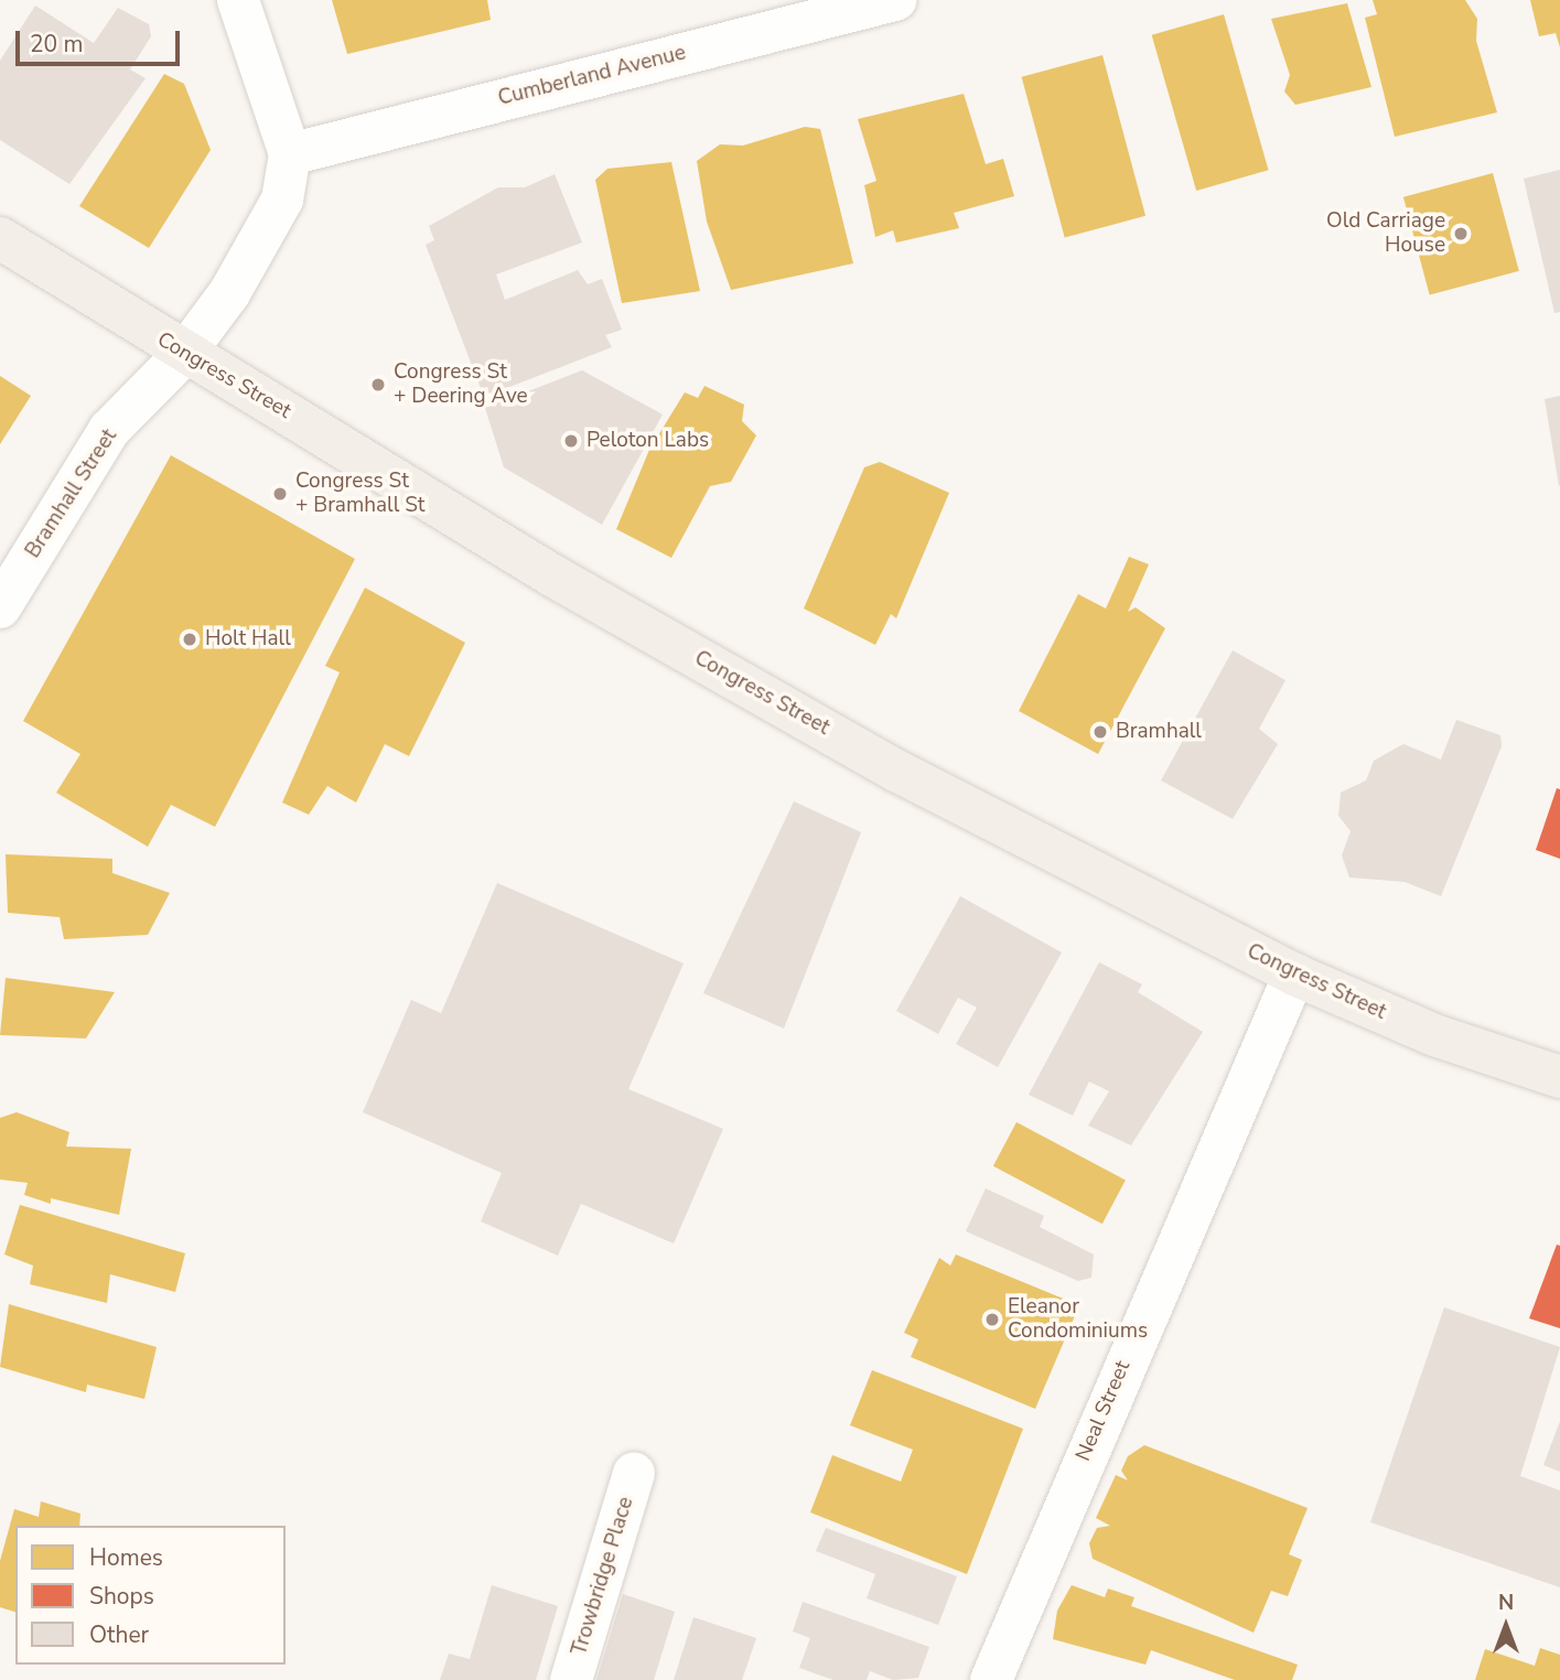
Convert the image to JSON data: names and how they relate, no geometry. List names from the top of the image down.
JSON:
{
  "streets": {
    "main road": ["Congress Street"],
    "street": [
      "Cumberland Avenue",
      "Bramhall Street",
      "Neal Street",
      "Trowbridge Place"
    ]
  },
  "crossings": [
    ["Cumberland Avenue", "Bramhall Street"],
    ["Congress Street", "Bramhall Street"],
    ["Congress Street", "Neal Street"]
  ],
  "places": [
    "Old Carriage House",
    "Congress St + Deering Ave",
    "Peloton Labs",
    "Congress St + Bramhall St",
    "Holt Hall",
    "Bramhall",
    "Eleanor Condominiums"
  ],
  "legend": ["Homes", "Shops", "Other"],
  "scale_bar": "20 m",
  "north": "top"
}
